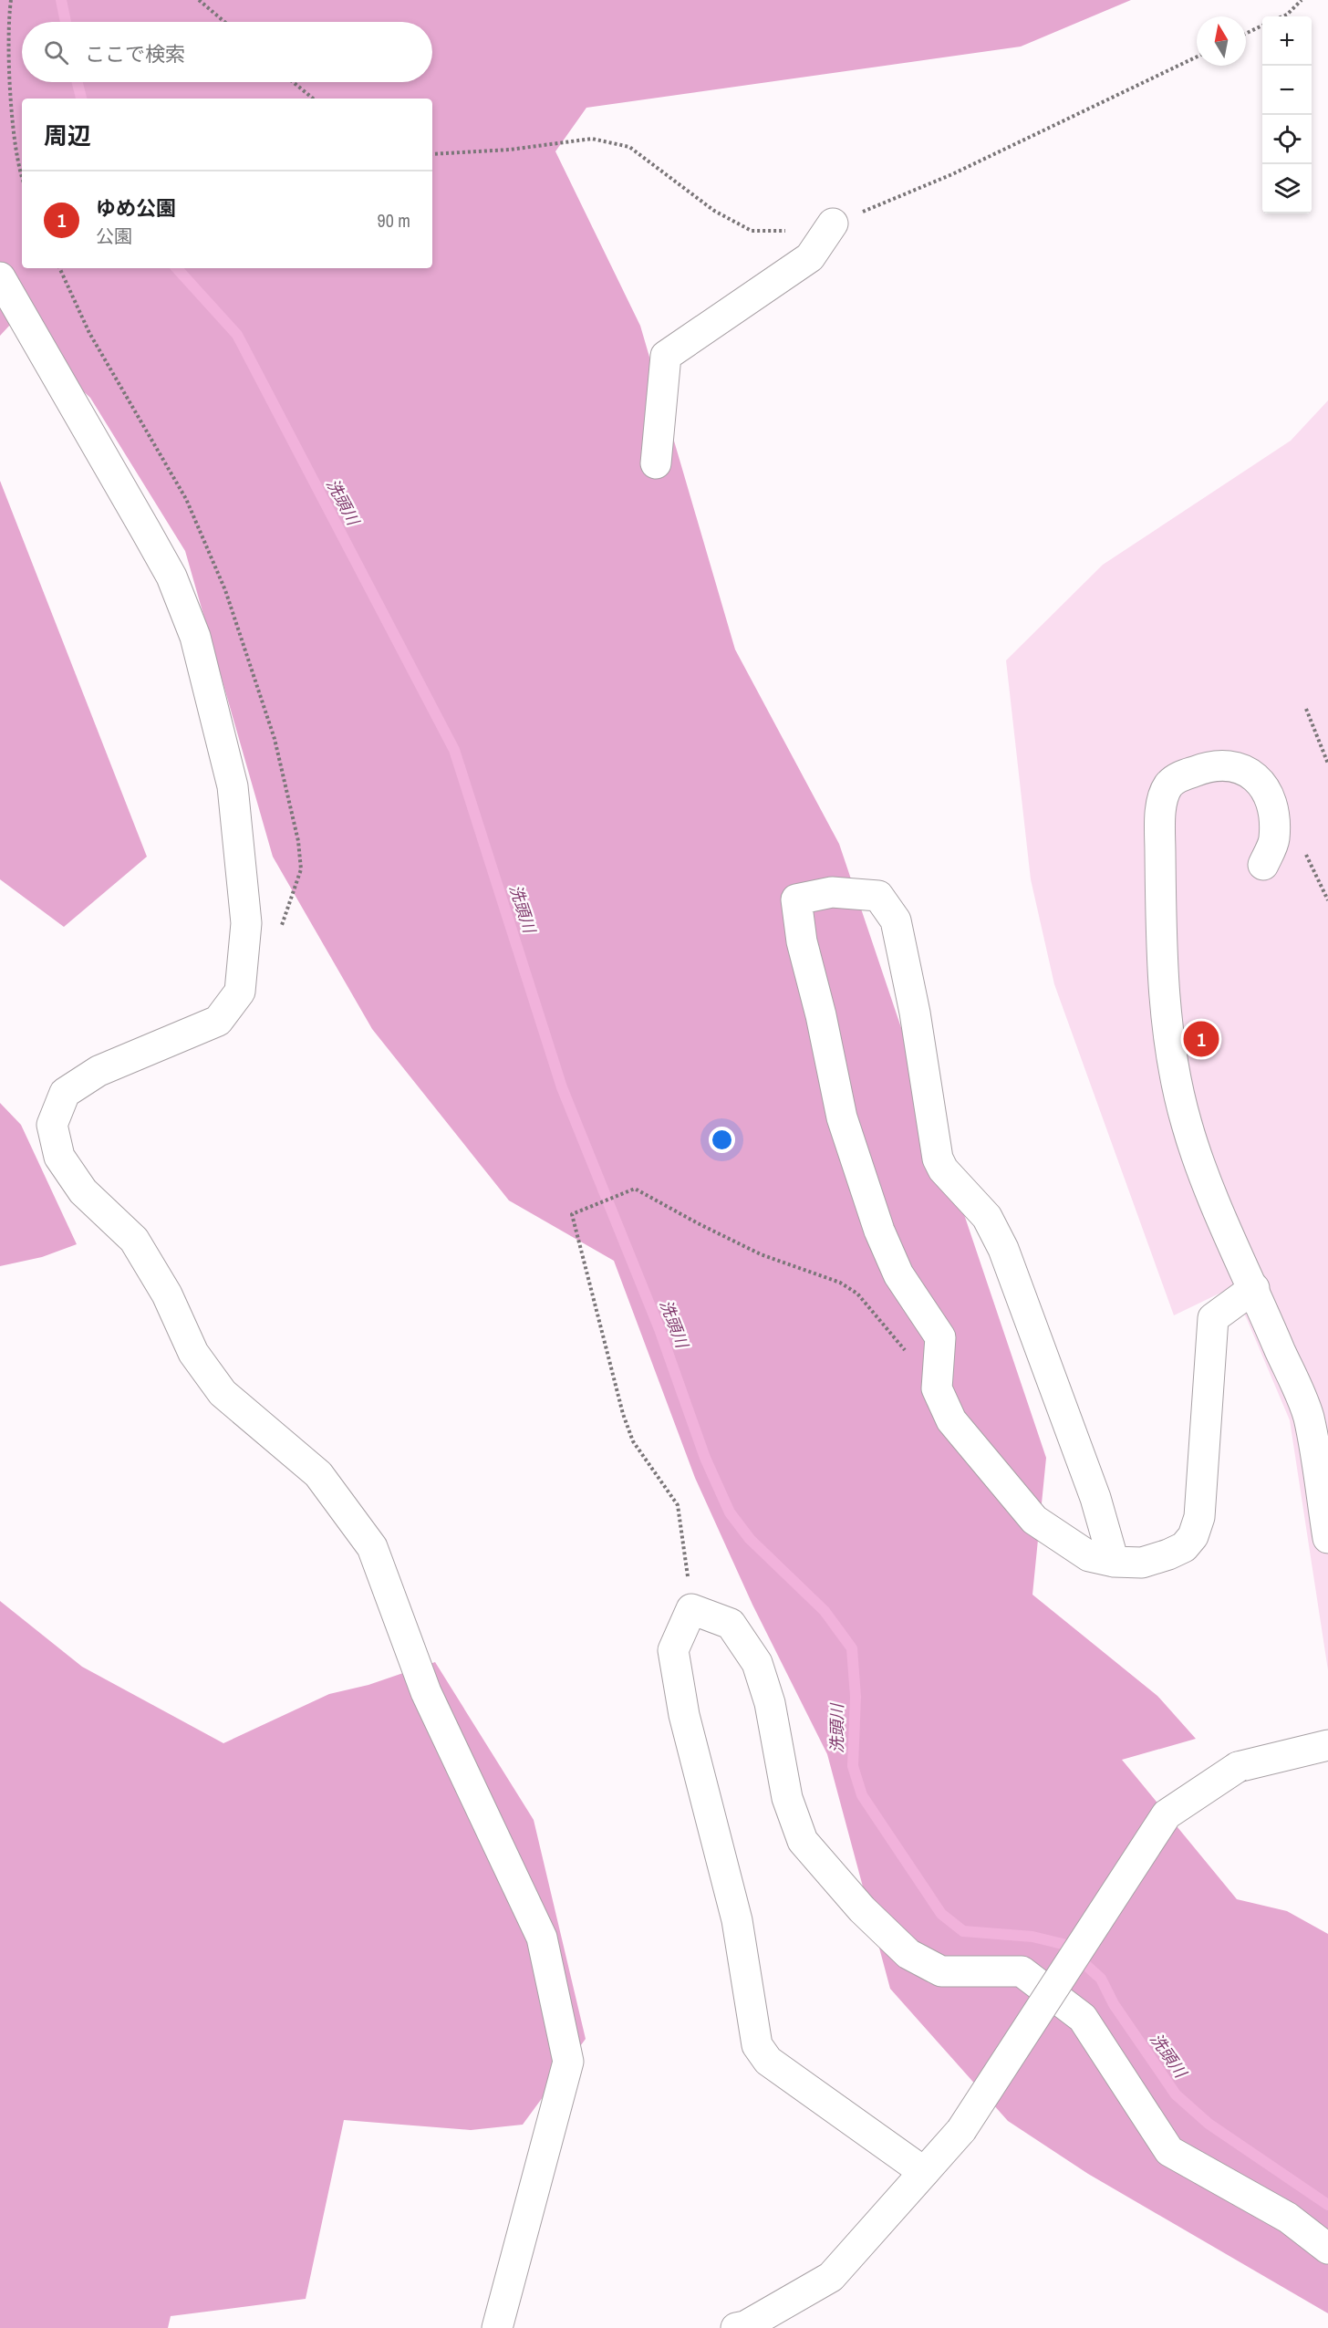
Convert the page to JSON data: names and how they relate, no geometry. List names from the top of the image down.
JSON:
{
  "water": ["洗頭川"],
  "north": "top",
  "page": {
    "map_buttons": ["+", "−"],
    "search": "ここで検索",
    "heading": "周辺",
    "list": [
      {
        "mark": "1",
        "name": "ゆめ公園",
        "note": "公園",
        "value": "90 m"
      }
    ],
    "pins": "1"
  }
}
